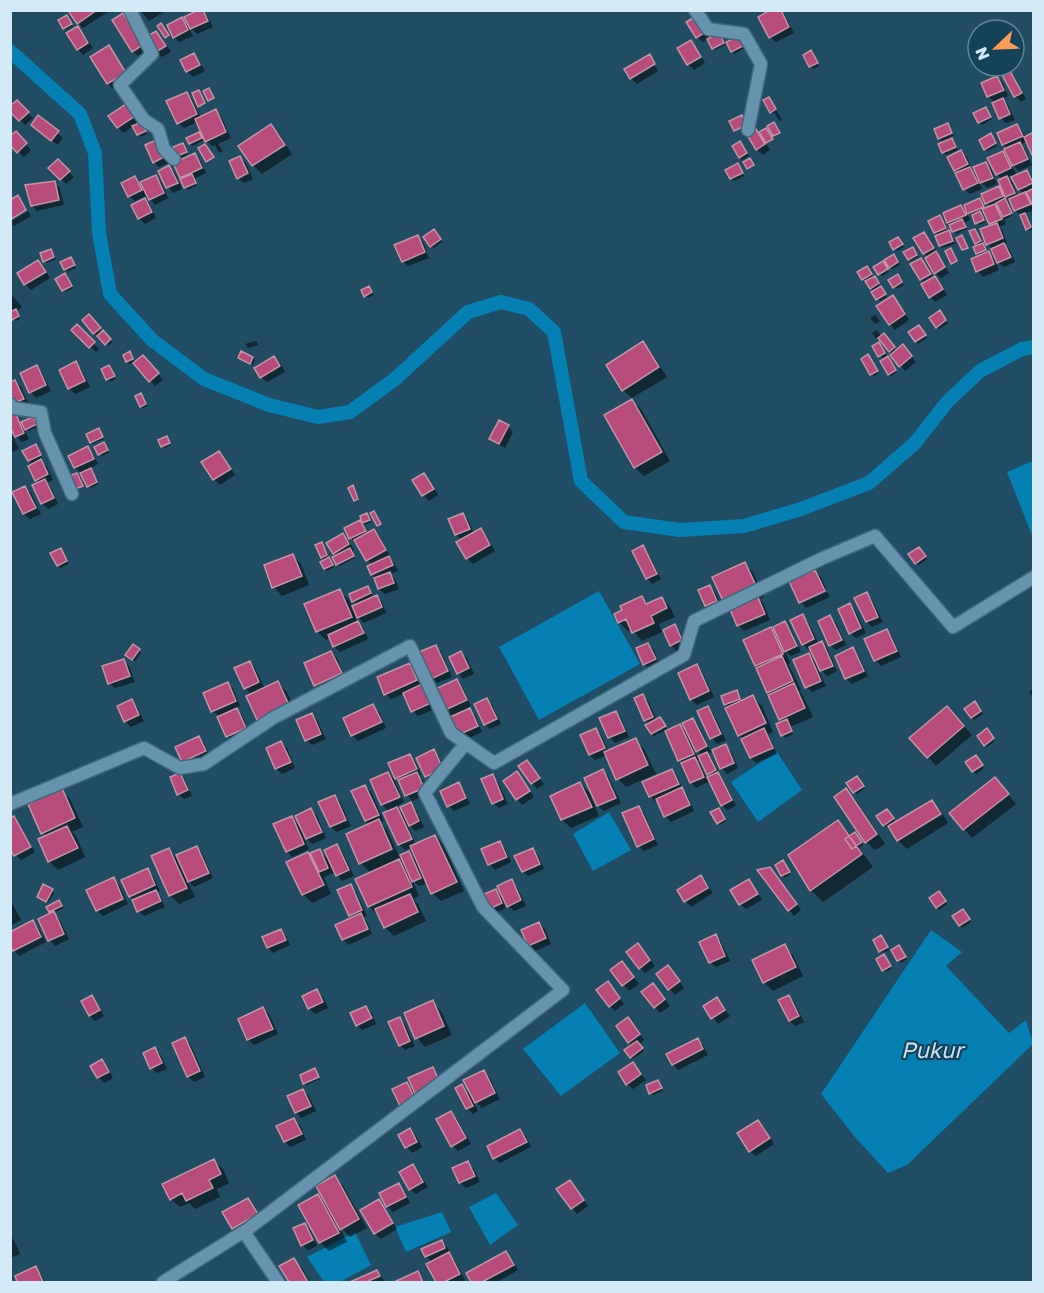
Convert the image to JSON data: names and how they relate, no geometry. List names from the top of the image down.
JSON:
{
  "water": ["Pukur"],
  "north": "bottom left"
}
